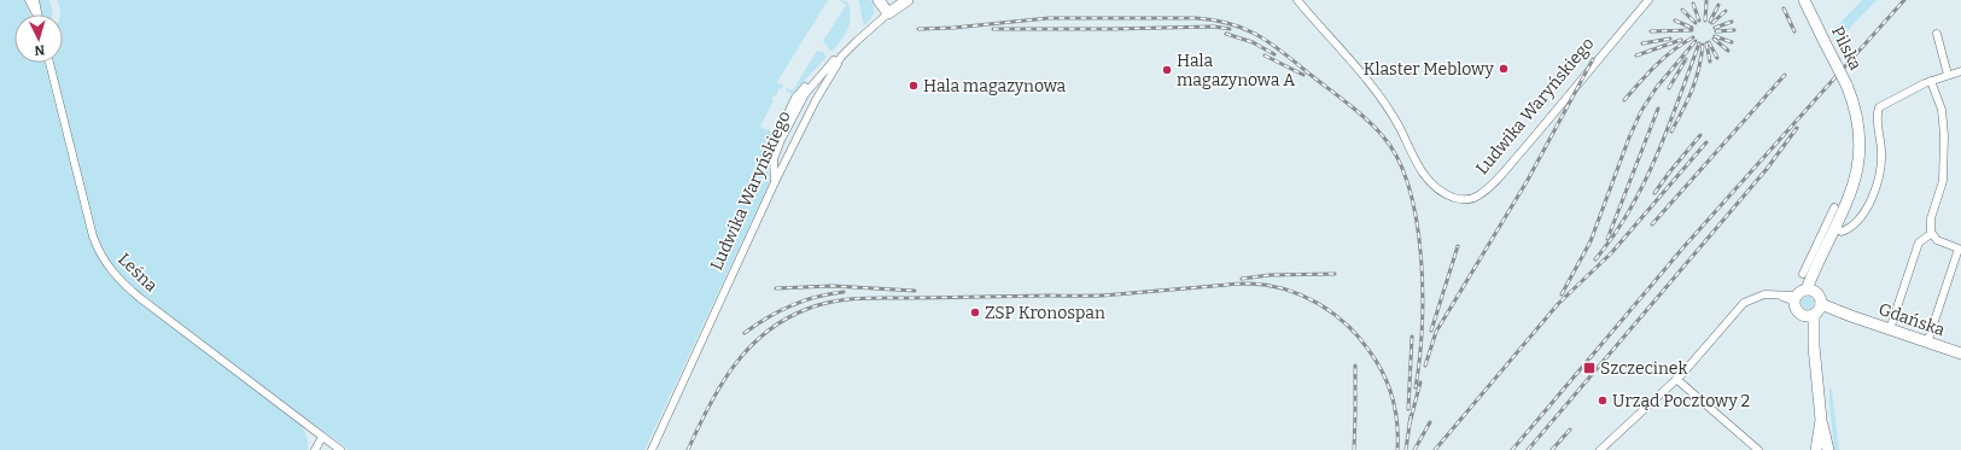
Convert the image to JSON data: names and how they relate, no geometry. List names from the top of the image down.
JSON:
{
  "streets": {
    "street": [
      "Pilska",
      "Ludwika Waryńskiego",
      "Leśna",
      "Gdańska"
    ]
  },
  "places": {
    "other": [
      "Klaster Meblowy",
      "Hala magazynowa A",
      "Hala magazynowa",
      "ZSP Kronospan",
      "Urząd Pocztowy 2"
    ],
    "transit": ["Szczecinek"]
  },
  "north": "bottom"
}
